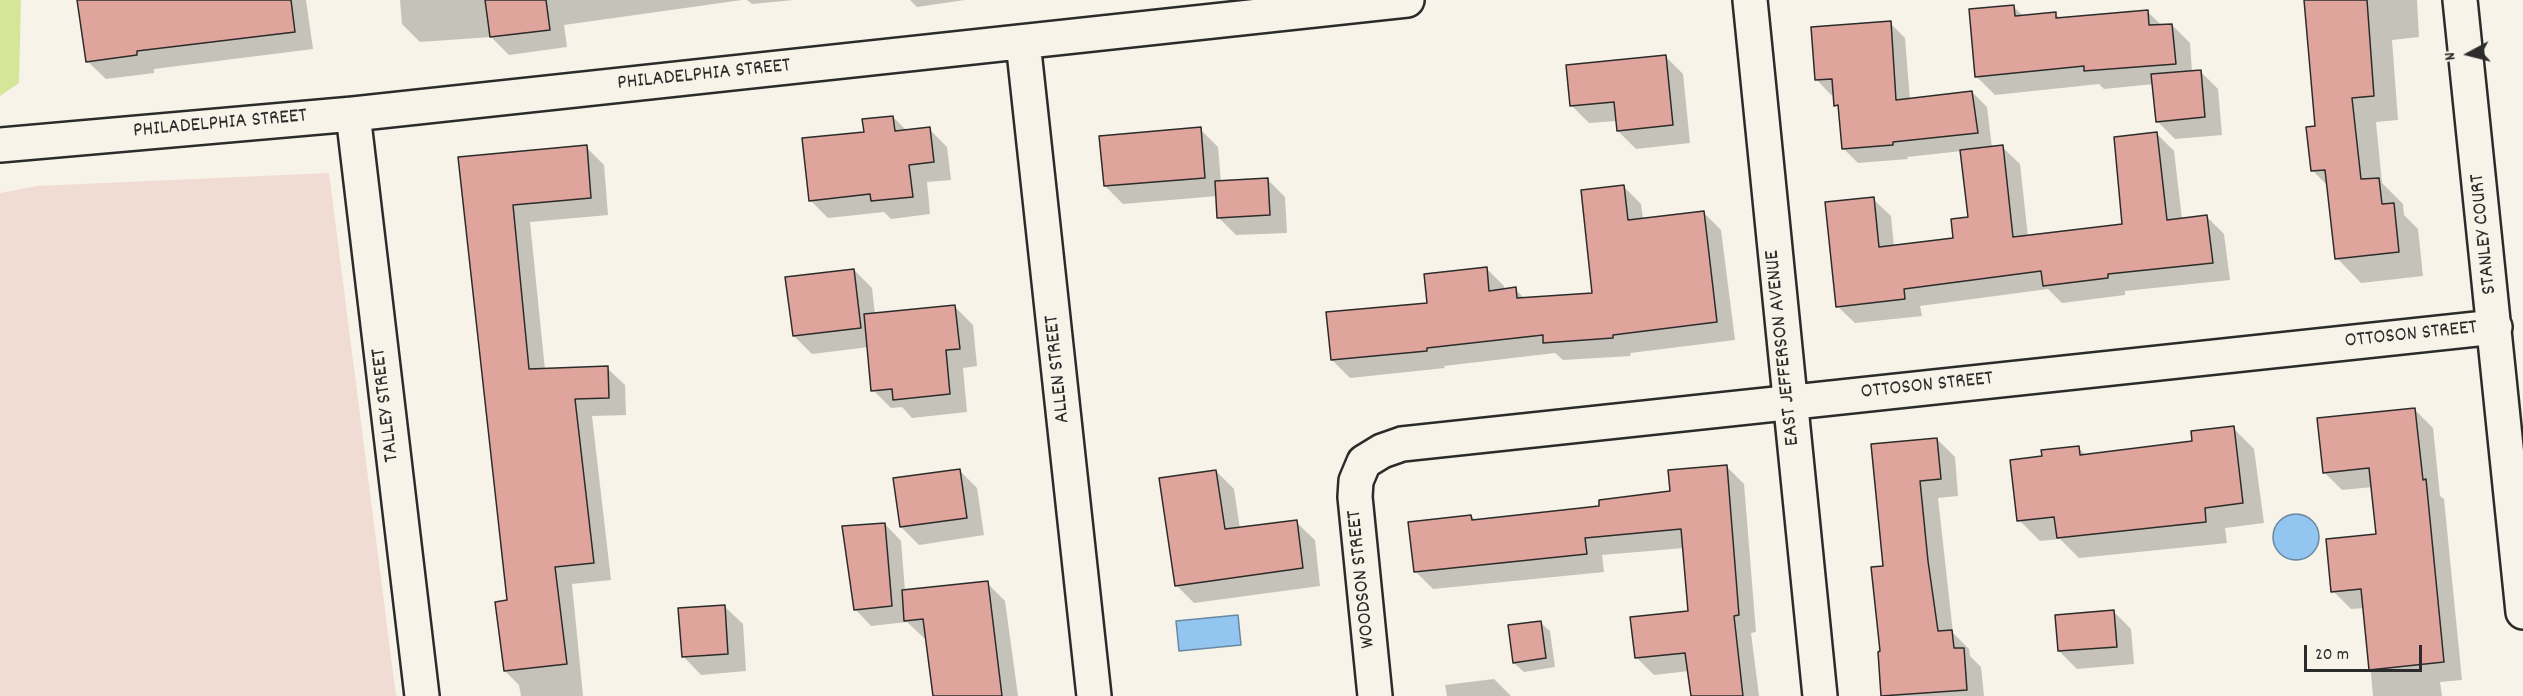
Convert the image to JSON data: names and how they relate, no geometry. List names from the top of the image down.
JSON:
{
  "streets": {
    "street": [
      "PHILADELPHIA STREET",
      "STANLEY COURT",
      "OTTOSON STREET",
      "EAST JEFFERSON AVENUE",
      "ALLEN STREET",
      "TALLEY STREET",
      "WOODSON STREET"
    ]
  },
  "crossings": [
    ["PHILADELPHIA STREET", "ALLEN STREET"],
    ["PHILADELPHIA STREET", "TALLEY STREET"],
    ["STANLEY COURT", "OTTOSON STREET"],
    ["OTTOSON STREET", "EAST JEFFERSON AVENUE"],
    ["OTTOSON STREET", "WOODSON STREET"]
  ],
  "scale_bar": "20 m",
  "north": "left"
}
